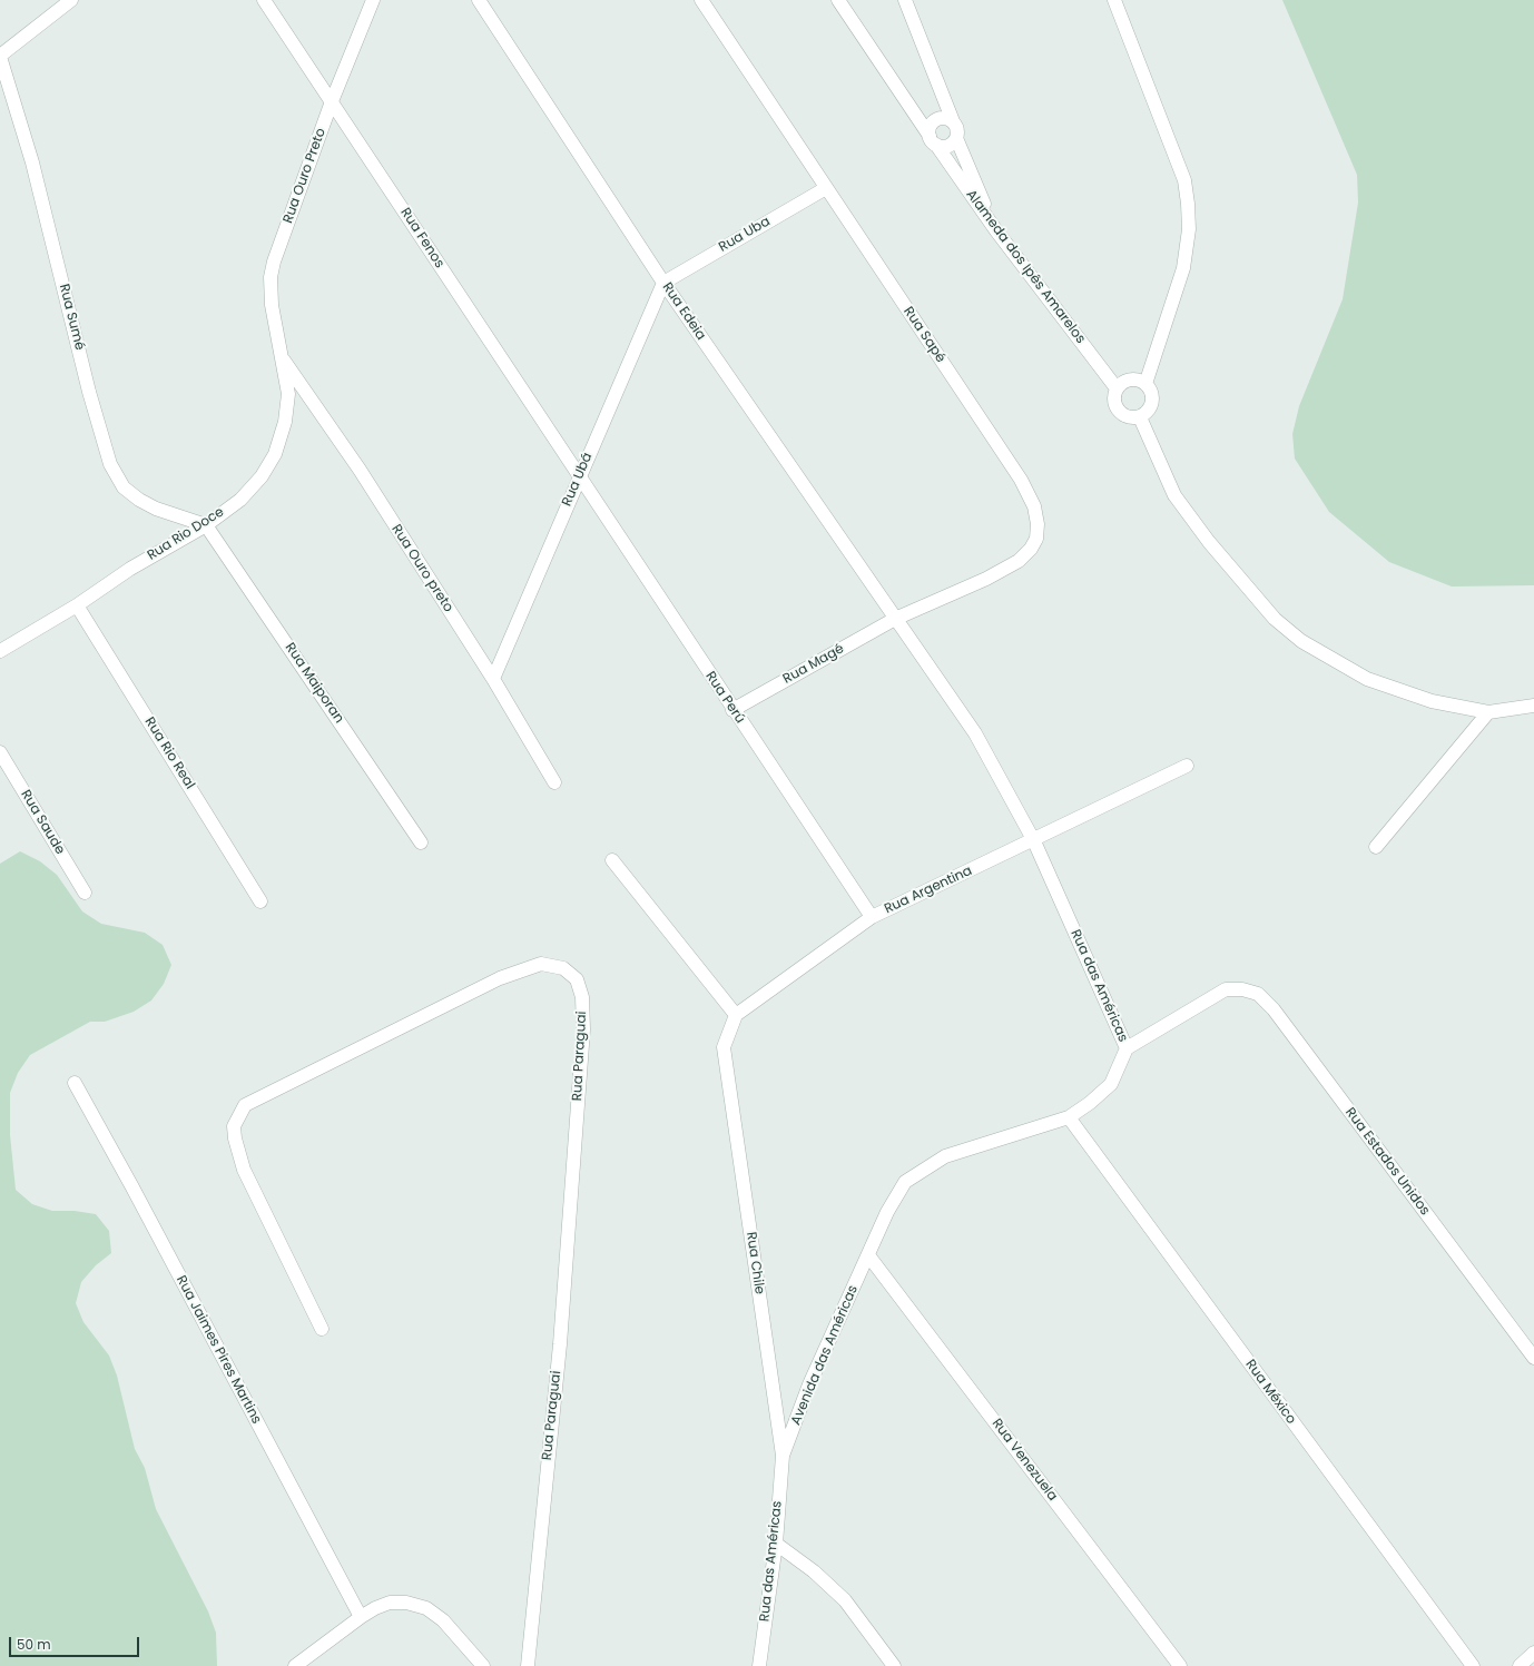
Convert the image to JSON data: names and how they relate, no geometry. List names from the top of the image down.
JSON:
{
  "streets": {
    "street": [
      "Rua Ouro Preto",
      "Rua Uba",
      "Rua Fenos",
      "Alameda dos Ipês Amarelos",
      "Rua Edeia",
      "Rua Sumé",
      "Rua Sapé",
      "Rua Ubá",
      "Rua Rio Doce",
      "Rua Ouro preto",
      "Rua Magé",
      "Rua Maiporan",
      "Rua Perú",
      "Rua Rio Real",
      "Rua Saude",
      "Rua Argentina",
      "Rua das Américas",
      "Rua Paraguai",
      "Rua Estados Unidos",
      "Rua Chile",
      "Rua Jaimes Pires Martins",
      "Avenida das Américas",
      "Rua México",
      "Rua Venezuela"
    ]
  },
  "crossings": [
    ["Rua Ouro Preto", "Rua Fenos"],
    ["Rua Ouro Preto", "Rua Rio Doce"],
    ["Rua Ouro Preto", "Rua Ouro preto"],
    ["Rua Uba", "Rua Edeia"],
    ["Rua Uba", "Rua Sapé"],
    ["Rua Uba", "Rua Ubá"],
    ["Rua Fenos", "Rua Ubá"],
    ["Rua Fenos", "Rua Perú"],
    ["Rua Edeia", "Rua Sapé"],
    ["Rua Edeia", "Rua Ubá"],
    ["Rua Edeia", "Rua Magé"],
    ["Rua Edeia", "Rua das Américas"],
    ["Rua Sumé", "Rua Rio Doce"],
    ["Rua Sumé", "Rua Maiporan"],
    ["Rua Sapé", "Rua Magé"],
    ["Rua Sapé", "Rua das Américas"],
    ["Rua Ubá", "Rua Ouro preto"],
    ["Rua Ubá", "Rua Perú"],
    ["Rua Rio Doce", "Rua Ouro preto"],
    ["Rua Rio Doce", "Rua Maiporan"],
    ["Rua Rio Doce", "Rua Rio Real"],
    ["Rua Magé", "Rua Perú"],
    ["Rua Magé", "Rua das Américas"],
    ["Rua Perú", "Rua Argentina"],
    ["Rua Argentina", "Rua das Américas"],
    ["Rua Argentina", "Rua Chile"],
    ["Rua das Américas", "Rua Estados Unidos"],
    ["Rua das Américas", "Rua Chile"],
    ["Rua das Américas", "Avenida das Américas"],
    ["Rua das Américas", "Rua México"],
    ["Rua das Américas", "Rua Venezuela"],
    ["Rua Chile", "Avenida das Américas"],
    ["Avenida das Américas", "Rua Venezuela"]
  ],
  "scale_bar": "50 m"
}
